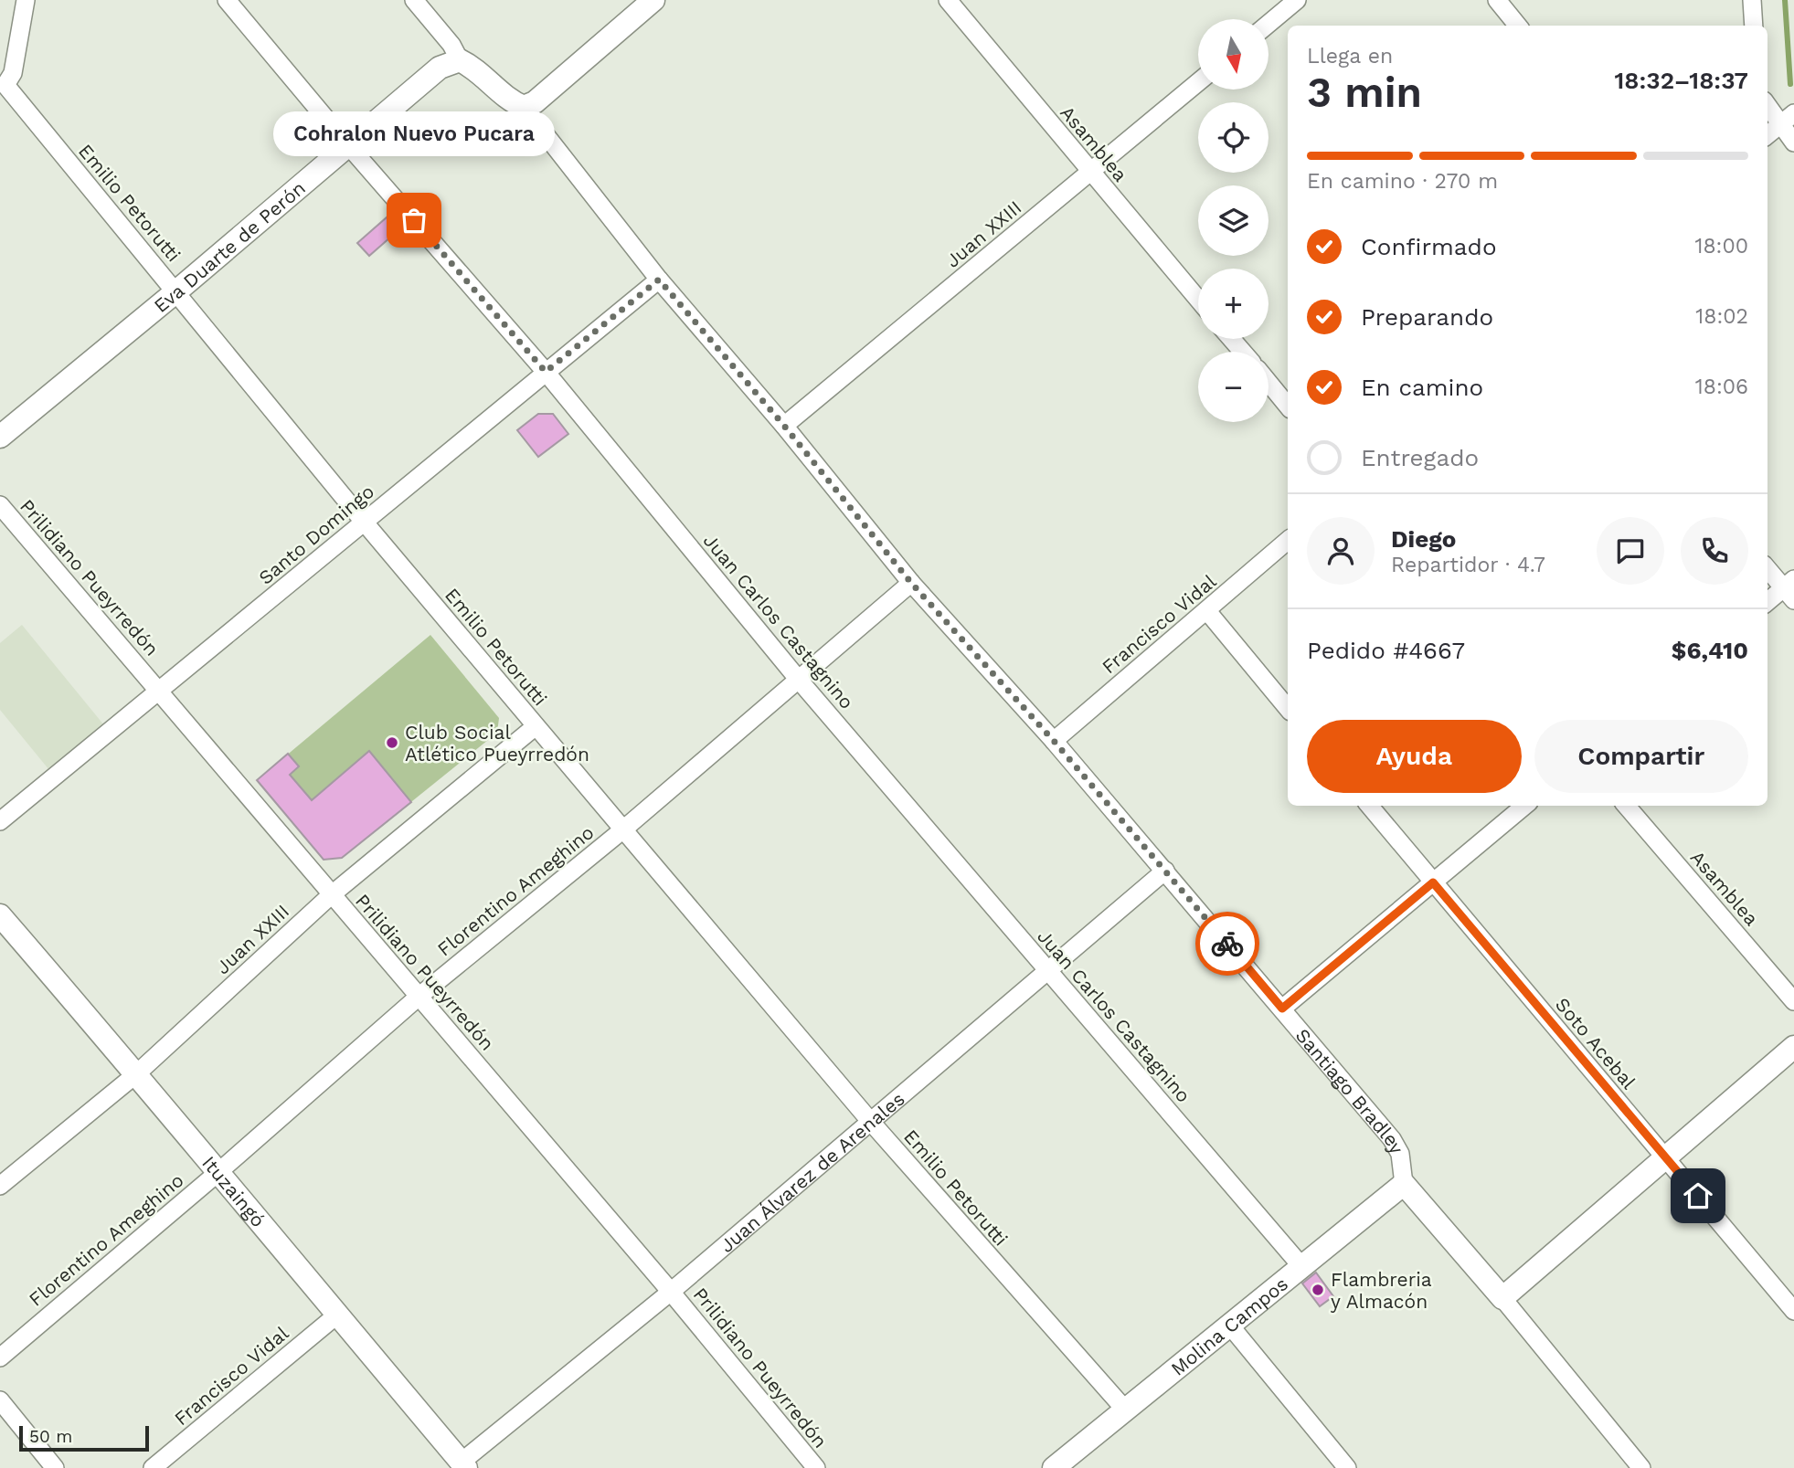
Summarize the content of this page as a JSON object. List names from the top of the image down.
{
  "streets": {
    "street": [
      "Asamblea",
      "Emilio Petorutti",
      "Juan XXIII",
      "Eva Duarte de Perón",
      "Santo Domingo",
      "Prilidiano Pueyrredón",
      "Juan Carlos Castagnino",
      "Francisco Vidal",
      "Florentino Ameghino",
      "Soto Acebal",
      "Santiago Bradley",
      "Juan Álvarez de Arenales",
      "Ituzaingó",
      "Molina Campos"
    ]
  },
  "crossings": [
    ["Asamblea", "Juan XXIII"],
    ["Emilio Petorutti", "Juan XXIII"],
    ["Emilio Petorutti", "Eva Duarte de Perón"],
    ["Emilio Petorutti", "Santo Domingo"],
    ["Emilio Petorutti", "Florentino Ameghino"],
    ["Emilio Petorutti", "Juan Álvarez de Arenales"],
    ["Emilio Petorutti", "Molina Campos"],
    ["Juan XXIII", "Prilidiano Pueyrredón"],
    ["Juan XXIII", "Santiago Bradley"],
    ["Juan XXIII", "Ituzaingó"],
    ["Eva Duarte de Perón", "Juan Carlos Castagnino"],
    ["Eva Duarte de Perón", "Santiago Bradley"],
    ["Santo Domingo", "Prilidiano Pueyrredón"],
    ["Santo Domingo", "Juan Carlos Castagnino"],
    ["Santo Domingo", "Santiago Bradley"],
    ["Prilidiano Pueyrredón", "Florentino Ameghino"],
    ["Prilidiano Pueyrredón", "Juan Álvarez de Arenales"],
    ["Juan Carlos Castagnino", "Florentino Ameghino"],
    ["Juan Carlos Castagnino", "Juan Álvarez de Arenales"],
    ["Juan Carlos Castagnino", "Molina Campos"],
    ["Francisco Vidal", "Santiago Bradley"],
    ["Francisco Vidal", "Ituzaingó"],
    ["Florentino Ameghino", "Santiago Bradley"],
    ["Florentino Ameghino", "Ituzaingó"],
    ["Santiago Bradley", "Juan Álvarez de Arenales"],
    ["Santiago Bradley", "Molina Campos"],
    ["Juan Álvarez de Arenales", "Ituzaingó"]
  ],
  "places": ["Cohralon Nuevo Pucara", "Club Social Atlético Pueyrredón", "Flambreria y Almacón"],
  "scale_bar": "50 m",
  "north": "bottom",
  "page": {
    "map_buttons": ["+", "−"],
    "heading": ["3 min", "Llega en", "18:32–18:37"],
    "panel": [
      "Diego",
      "Repartidor · 4.7",
      "Pedido #4667",
      "$6,410"
    ],
    "bubble": "Cohralon Nuevo Pucara",
    "bar": "En camino · 270 m",
    "list": [
      ["Confirmado", "18:00"],
      ["Preparando", "18:02"],
      ["En camino", "18:06"],
      "Entregado"
    ],
    "buttons": ["Ayuda", "Compartir"],
    "scale": "50 m"
  }
}
